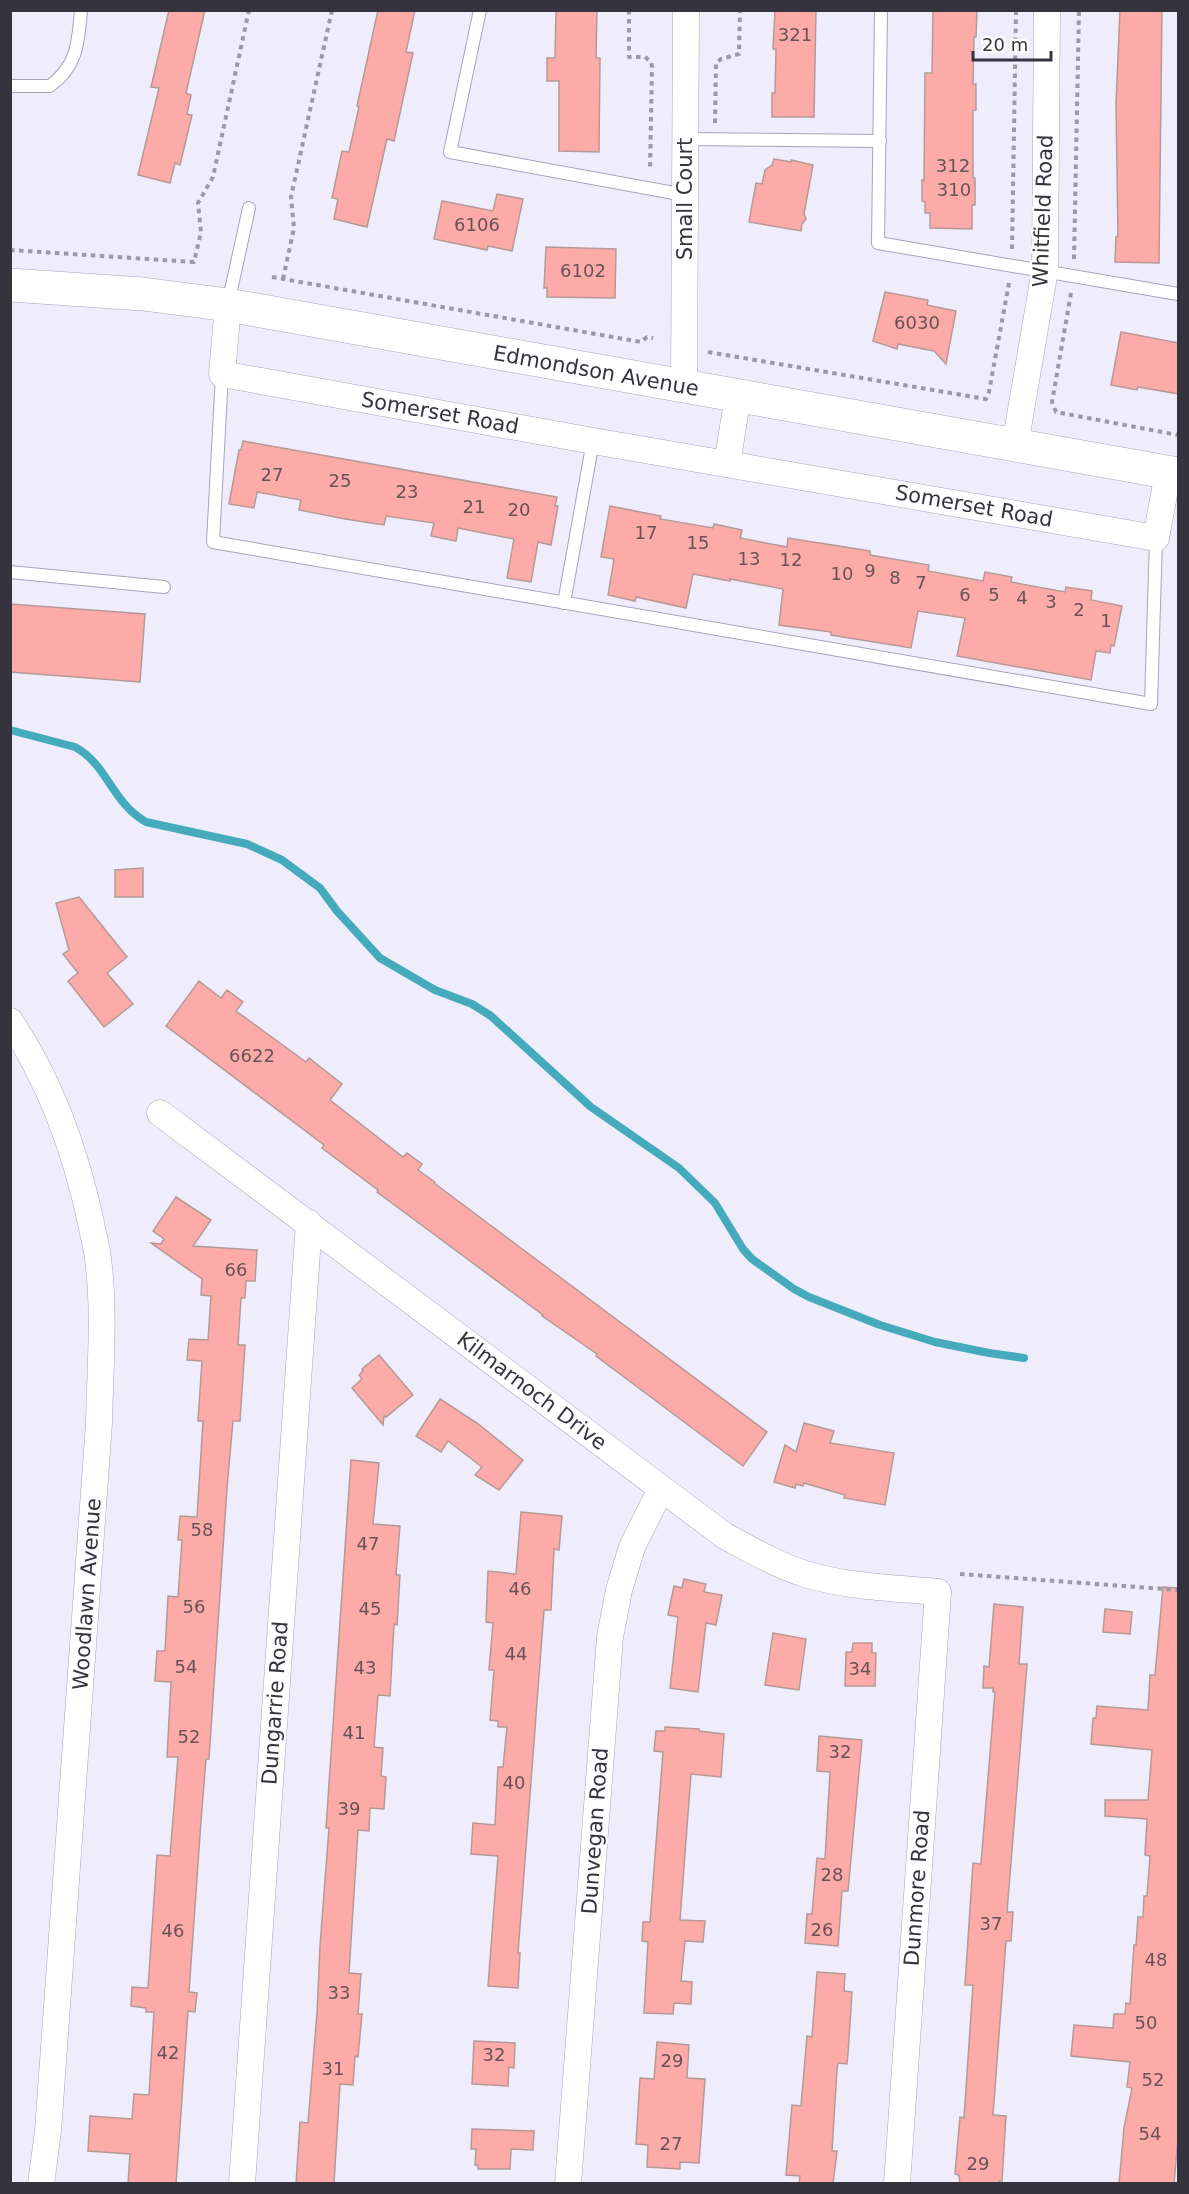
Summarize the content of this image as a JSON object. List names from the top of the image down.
{
  "streets": {
    "main road": ["Edmondson Avenue"],
    "street": [
      "Small Court",
      "Whitfield Road",
      "Somerset Road",
      "Kilmarnoch Drive",
      "Woodlawn Avenue",
      "Dungarrie Road",
      "Dunvegan Road",
      "Dunmore Road"
    ]
  },
  "crossings": [
    ["Small Court", "Edmondson Avenue"],
    ["Whitfield Road", "Edmondson Avenue"],
    ["Kilmarnoch Drive", "Dungarrie Road"],
    ["Kilmarnoch Drive", "Dunvegan Road"],
    ["Kilmarnoch Drive", "Dunmore Road"]
  ],
  "house_numbers": [
    "321",
    "312",
    "310",
    "6106",
    "6102",
    "6030",
    "27",
    "25",
    "23",
    "21",
    "20",
    "17",
    "15",
    "13",
    "12",
    "9",
    "10",
    "8",
    "7",
    "6",
    "5",
    "4",
    "3",
    "2",
    "1",
    "6622",
    "66",
    "58",
    "47",
    "46",
    "56",
    "45",
    "44",
    "54",
    "43",
    "34",
    "41",
    "52",
    "32",
    "40",
    "39",
    "28",
    "37",
    "26",
    "46",
    "48",
    "33",
    "50",
    "42",
    "32",
    "29",
    "31",
    "52",
    "54",
    "27",
    "29"
  ],
  "scale_bar": "20 m"
}
